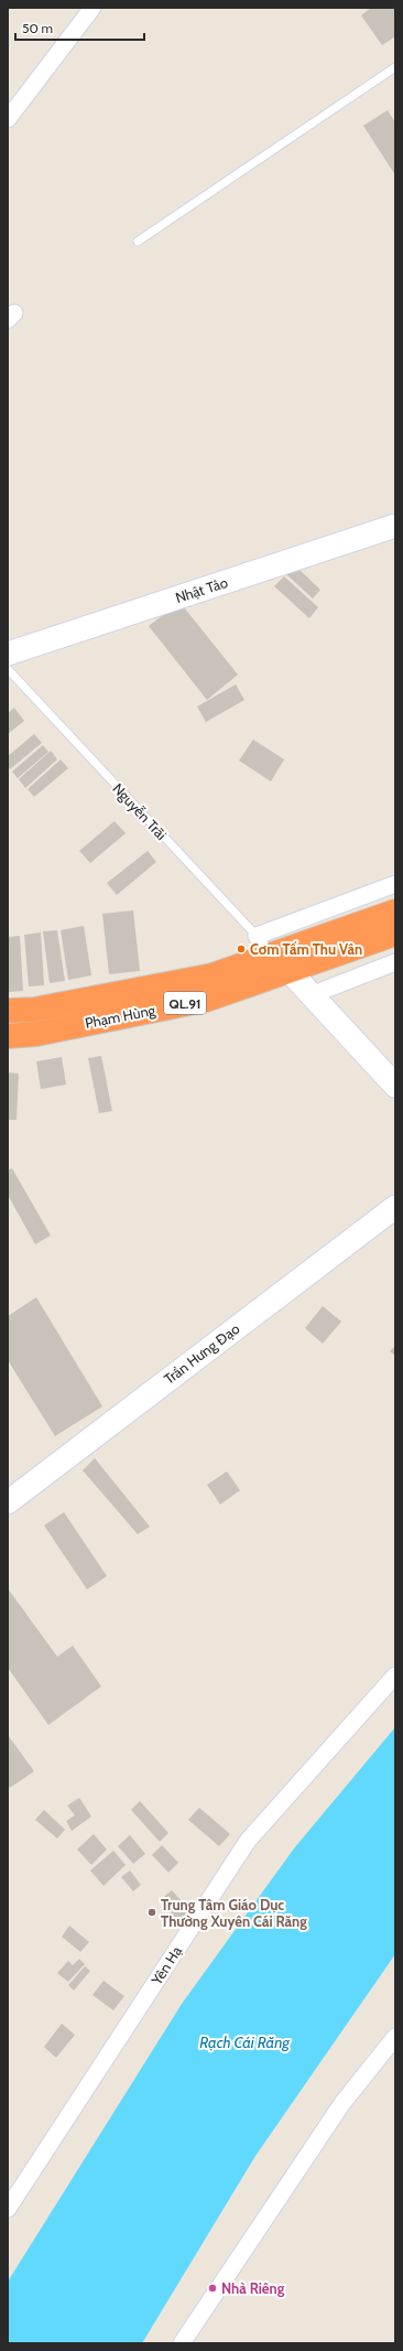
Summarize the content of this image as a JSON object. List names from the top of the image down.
{
  "streets": {
    "highway": ["QL.91", "Phạm Hùng"],
    "street": [
      "Nhật Tảo",
      "Nguyễn Trãi",
      "Trần Hưng Đạo",
      "Yên Hạ"
    ]
  },
  "crossings": [
    ["Nguyễn Trãi", "Phạm Hùng"],
    ["QL.91", "Phạm Hùng"]
  ],
  "water": ["Rạch Cái Răng"],
  "places": ["Cơm Tấm Thu Vân", "Trung Tâm Giáo Dục Thường Xuyên Cái Răng", "Nhà Riêng"],
  "scale_bar": "50 m"
}
